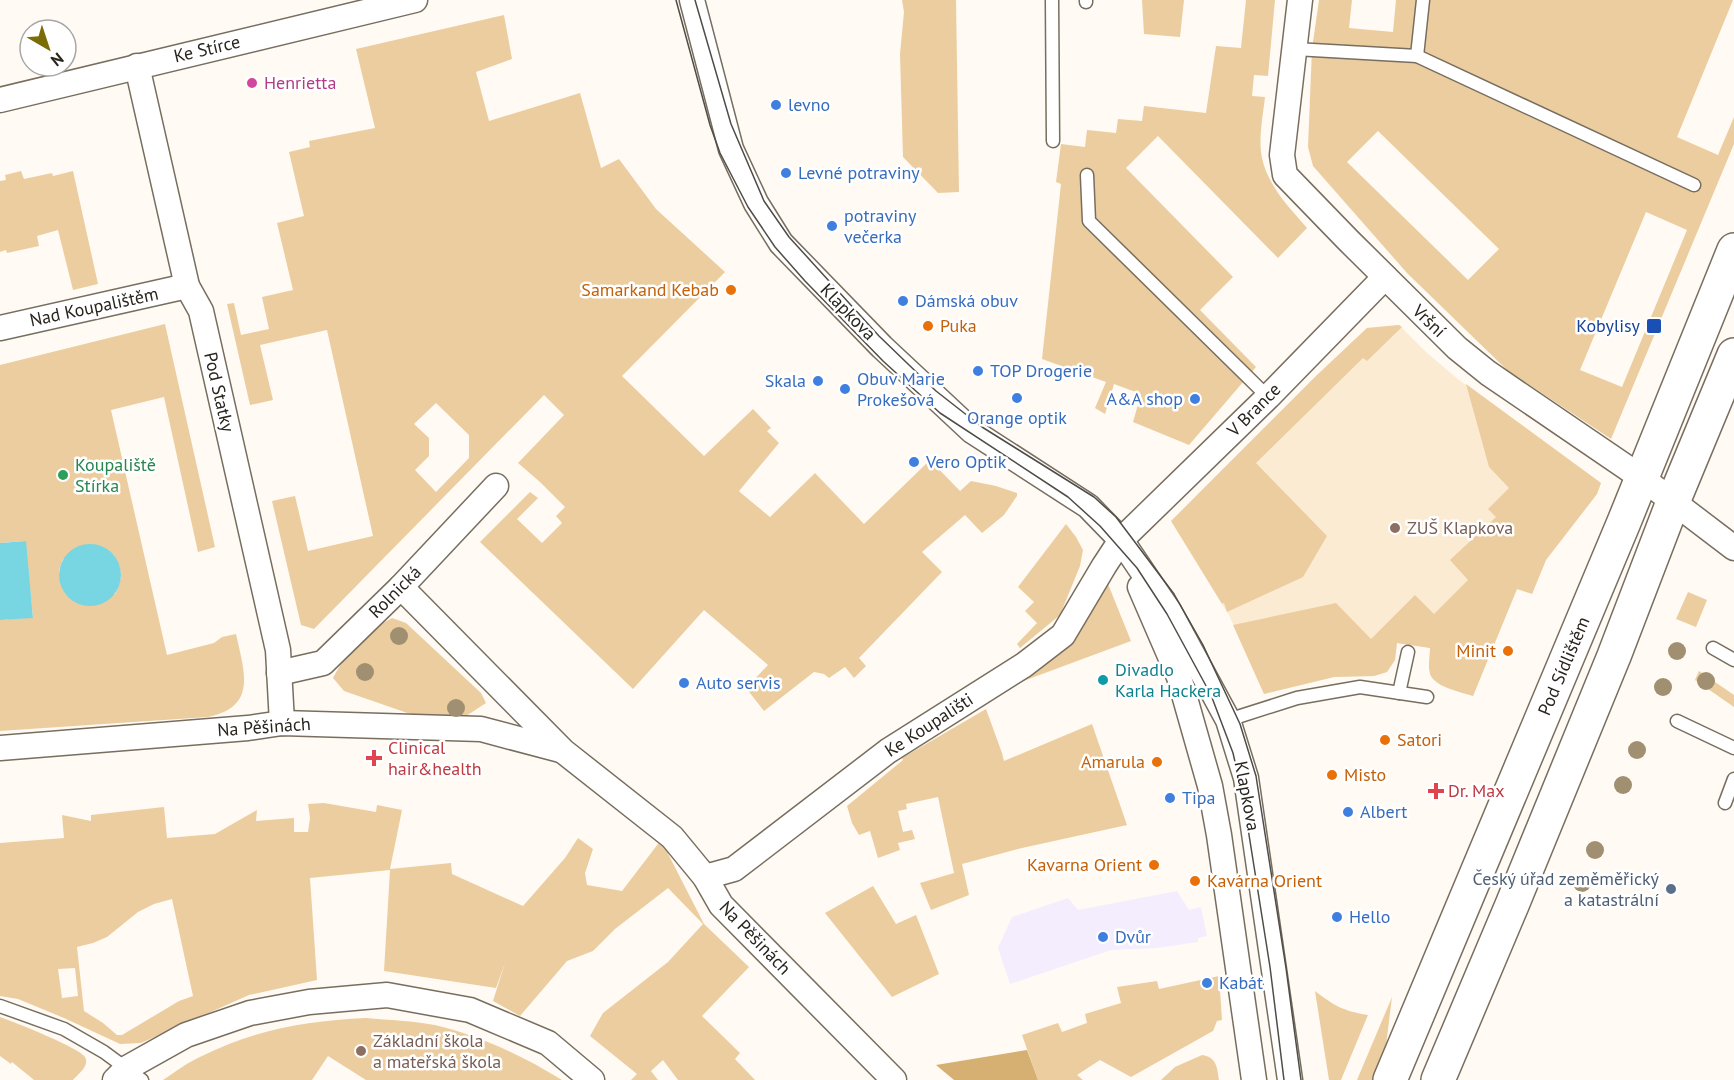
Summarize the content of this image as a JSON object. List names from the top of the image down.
{
  "streets": {
    "main road": ["Pod Sídlištěm"],
    "street": [
      "Ke Stírce",
      "Nad Koupalištěm",
      "Klapkova",
      "Vršní",
      "Pod Statky",
      "V Brance",
      "Rolnická",
      "Ke Koupališti",
      "Na Pěšinách"
    ]
  },
  "crossings": [
    ["Ke Stírce", "Pod Statky"],
    ["Nad Koupalištěm", "Pod Statky"],
    ["Klapkova", "V Brance"],
    ["Klapkova", "Ke Koupališti"],
    ["Vršní", "V Brance"],
    ["Vršní", "Pod Sídlištěm"],
    ["Pod Statky", "Rolnická"],
    ["Pod Statky", "Na Pěšinách"],
    ["V Brance", "Ke Koupališti"],
    ["Rolnická", "Na Pěšinách"],
    ["Ke Koupališti", "Na Pěšinách"]
  ],
  "places": {
    "other": [
      "Henrietta",
      "levno",
      "Levné potraviny",
      "potraviny večerka",
      "Samarkand Kebab",
      "Dámská obuv",
      "Puka",
      "TOP Drogerie",
      "Skala",
      "Obuv Marie Prokešová",
      "Orange optik",
      "A&A shop",
      "Vero Optik",
      "Koupaliště Stírka",
      "ZUŠ Klapkova",
      "Minit",
      "Divadlo Karla Hackera",
      "Auto servis",
      "Satori",
      "Amarula",
      "Misto",
      "Tipa",
      "Albert",
      "Kavarna Orient",
      "Kavárna Orient",
      "Český úřad zeměměřický a katastrální",
      "Hello",
      "Dvůr",
      "Kabát",
      "Základní škola a mateřská škola"
    ],
    "transit": ["Kobylisy"],
    "health": ["Clinical hair&health", "Dr. Max"]
  },
  "north": "bottom right"
}
